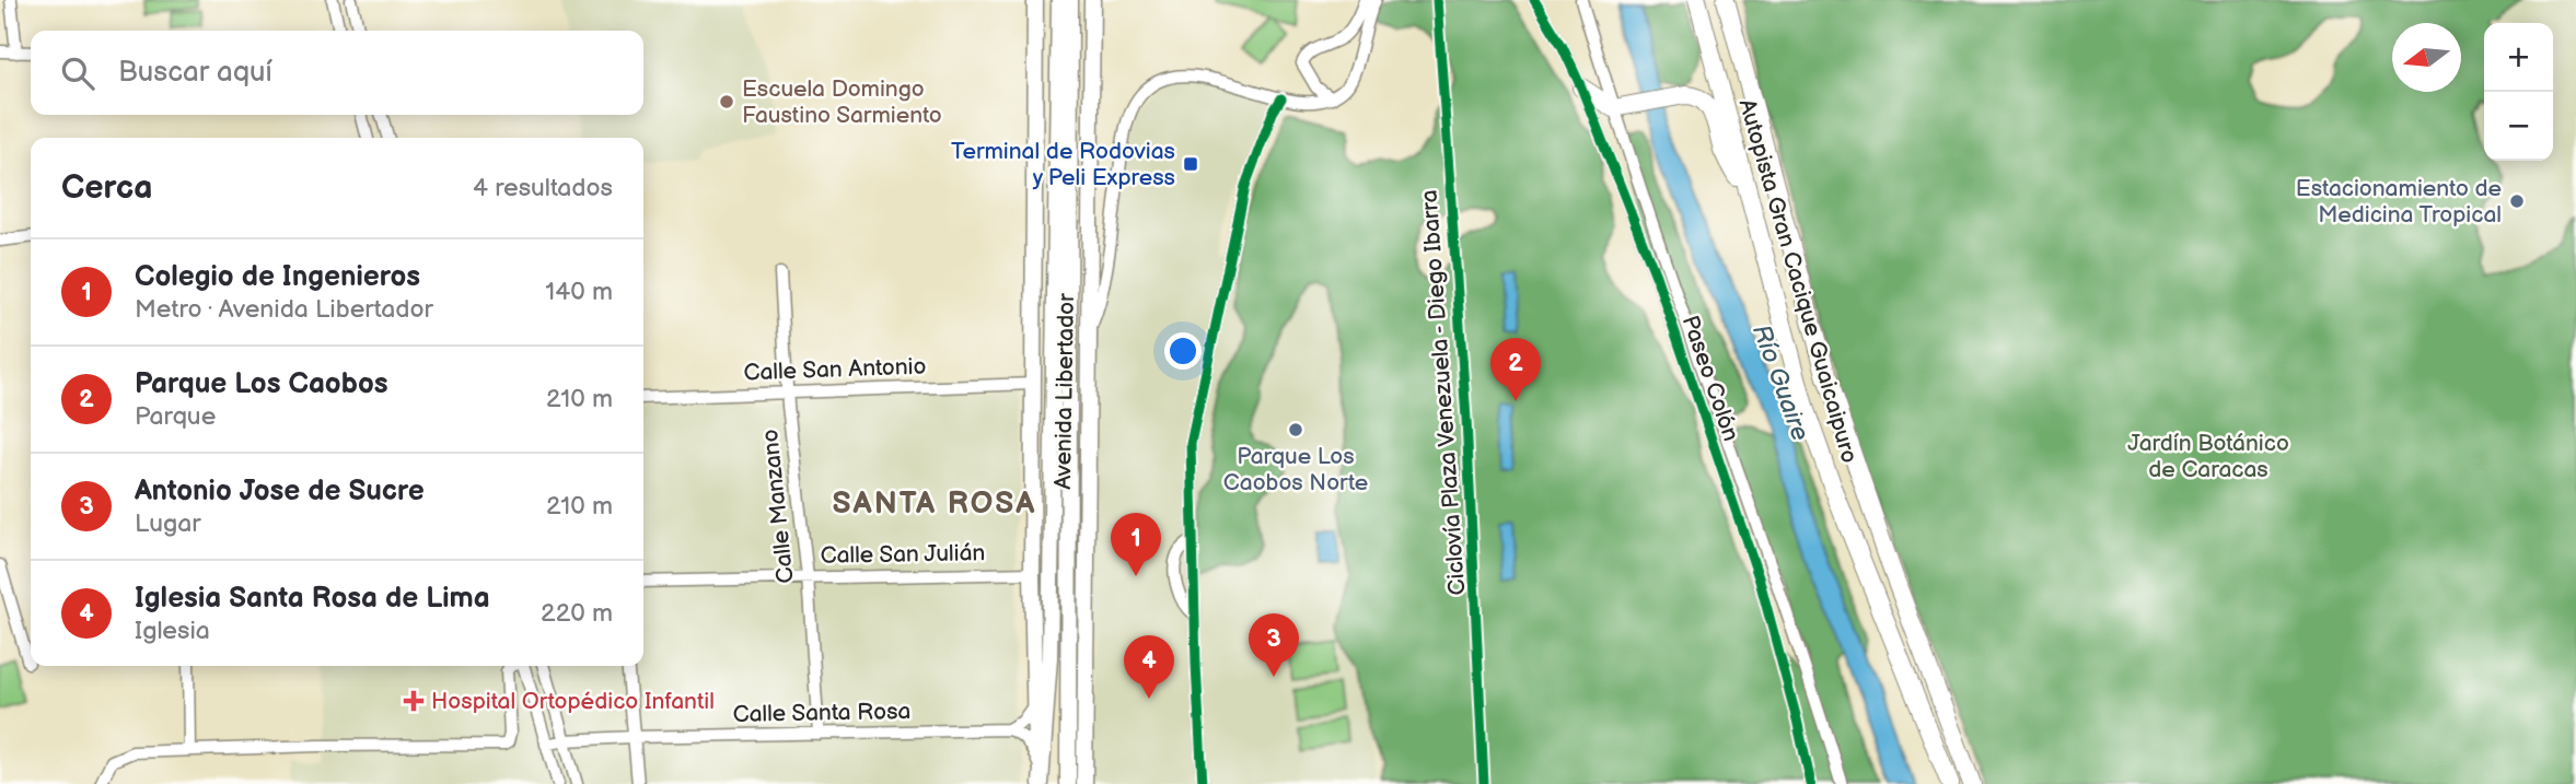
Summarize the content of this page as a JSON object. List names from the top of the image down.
{
  "streets": {
    "highway": ["Autopista Gran Cacique Guaicaipuro"],
    "main road": ["Avenida Libertador"],
    "street": [
      "Calle San Antonio",
      "Paseo Colón",
      "Calle Manzano",
      "Calle San Julián",
      "Calle Santa Rosa"
    ],
    "cycle path": ["Ciclovía Plaza Venezuela - Diego Ibarra"]
  },
  "crossings": [
    ["Calle San Antonio", "Avenida Libertador"],
    ["Calle San Antonio", "Calle Manzano"],
    ["Avenida Libertador", "Calle San Julián"],
    ["Calle Manzano", "Calle San Julián"],
    ["Calle Manzano", "Calle Santa Rosa"]
  ],
  "districts": ["SANTA ROSA"],
  "water": ["Río Guaire"],
  "parks": ["Jardín Botánico de Caracas"],
  "places": {
    "other": ["Escuela Domingo Faustino Sarmiento", "Estacionamiento de Medicina Tropical", "Parque Los Caobos Norte"],
    "transit": ["Terminal de Rodovias y Peli Express"],
    "health": ["Hospital Ortopédico Infantil"]
  },
  "north": "left",
  "page": {
    "map_buttons": ["+", "−"],
    "search": "Buscar aquí",
    "heading": ["Cerca", "4 resultados"],
    "list": [
      {
        "mark": "1",
        "name": "Colegio de Ingenieros",
        "note": "Metro · Avenida Libertador",
        "value": "140 m"
      },
      {
        "mark": "2",
        "name": "Parque Los Caobos",
        "note": "Parque",
        "value": "210 m"
      },
      {
        "mark": "3",
        "name": "Antonio Jose de Sucre",
        "note": "Lugar",
        "value": "210 m"
      },
      {
        "mark": "4",
        "name": "Iglesia Santa Rosa de Lima",
        "note": "Iglesia",
        "value": "220 m"
      }
    ],
    "pins": [
      "2",
      "1",
      "3",
      "4"
    ]
  }
}
